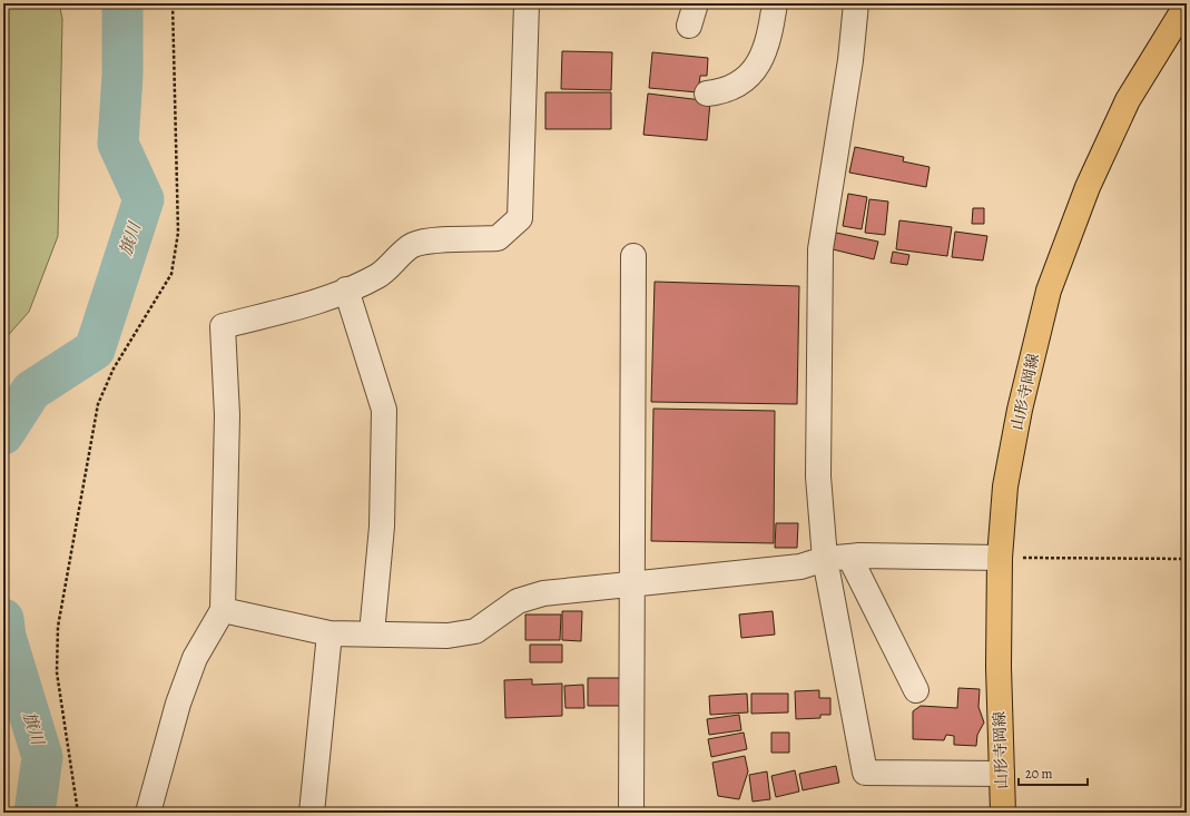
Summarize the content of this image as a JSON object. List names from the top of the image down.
{
  "streets": {
    "main road": ["山形寺岡線"]
  },
  "water": ["旗川"],
  "scale_bar": "20 m"
}
